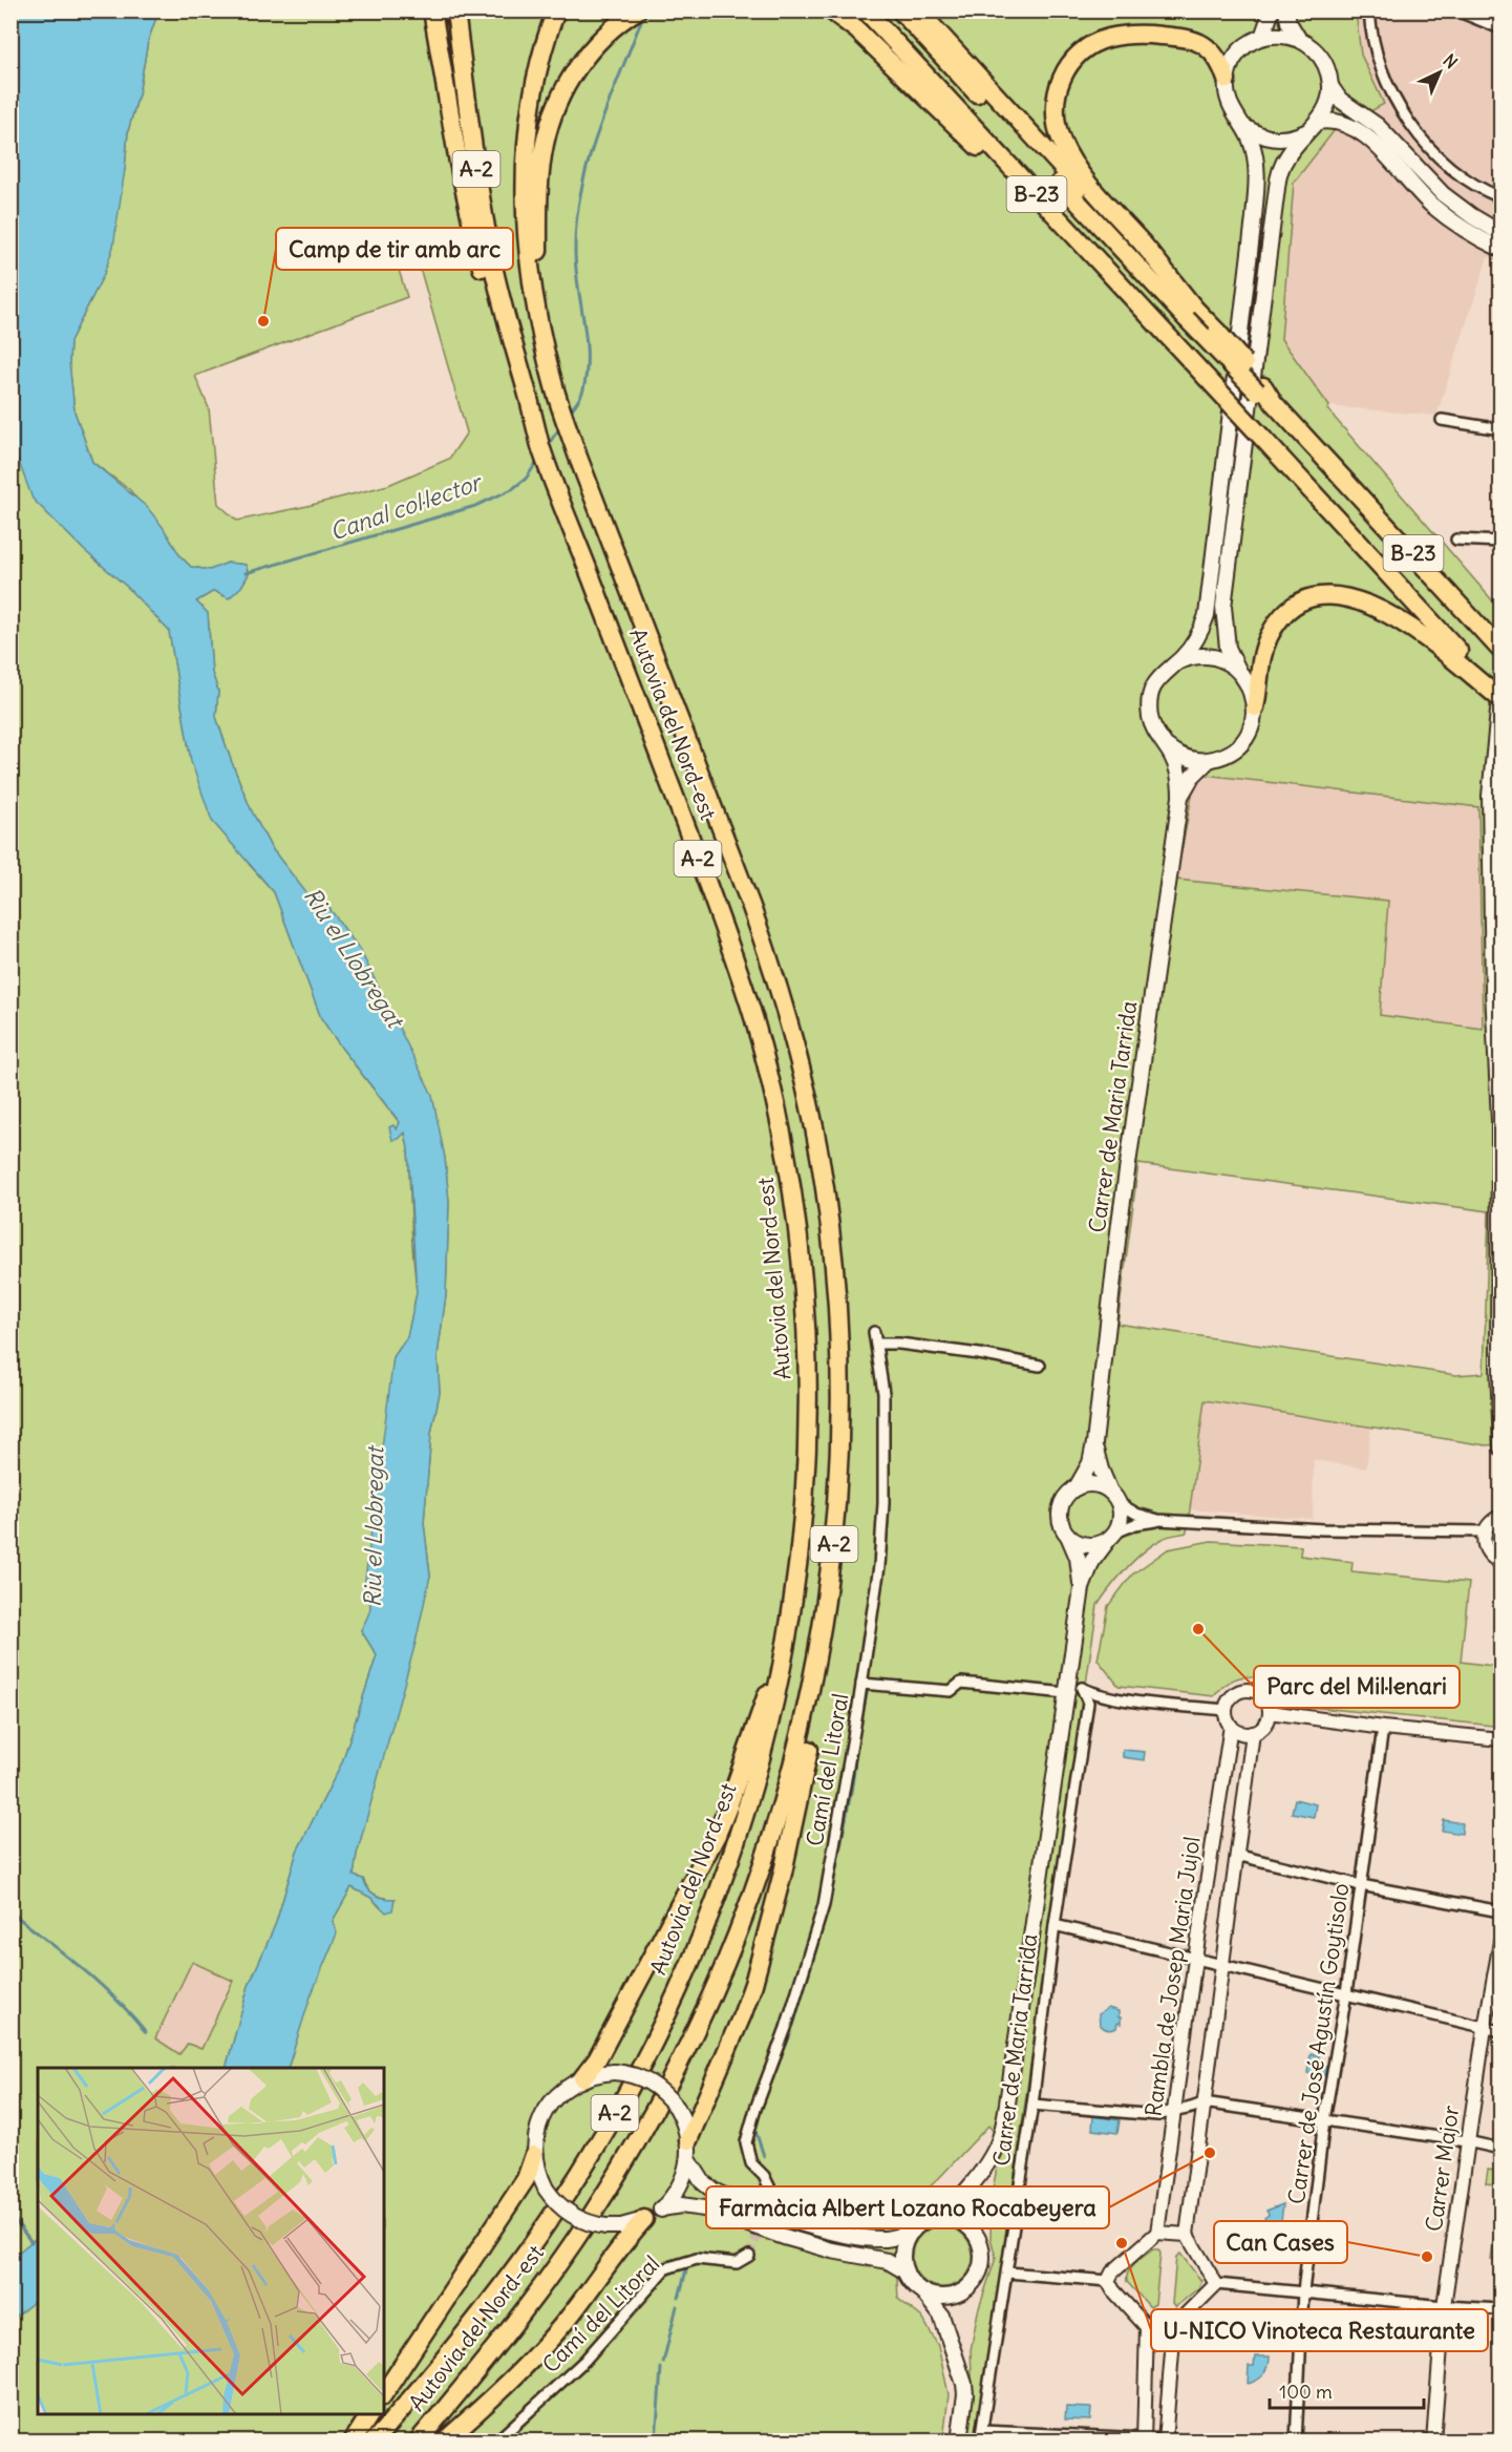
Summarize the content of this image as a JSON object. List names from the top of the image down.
{
  "streets": {
    "highway": ["A-2", "B-23", "Autovia del Nord-est"],
    "main road": ["Carrer de Maria Tarrida"],
    "street": [
      "Camí del Litoral",
      "Rambla de Josep Maria Jujol",
      "Carrer de José Agustín Goytisolo",
      "Carrer Major"
    ]
  },
  "water": ["Canal col·lector", "Riu el Llobregat"],
  "places": [
    "Camp de tir amb arc",
    "Parc del Mil·lenari",
    "Farmàcia Albert Lozano Rocabeyera",
    "U-NICO Vinoteca Restaurante",
    "Can Cases"
  ],
  "scale_bar": "100 m",
  "north": "top right"
}
